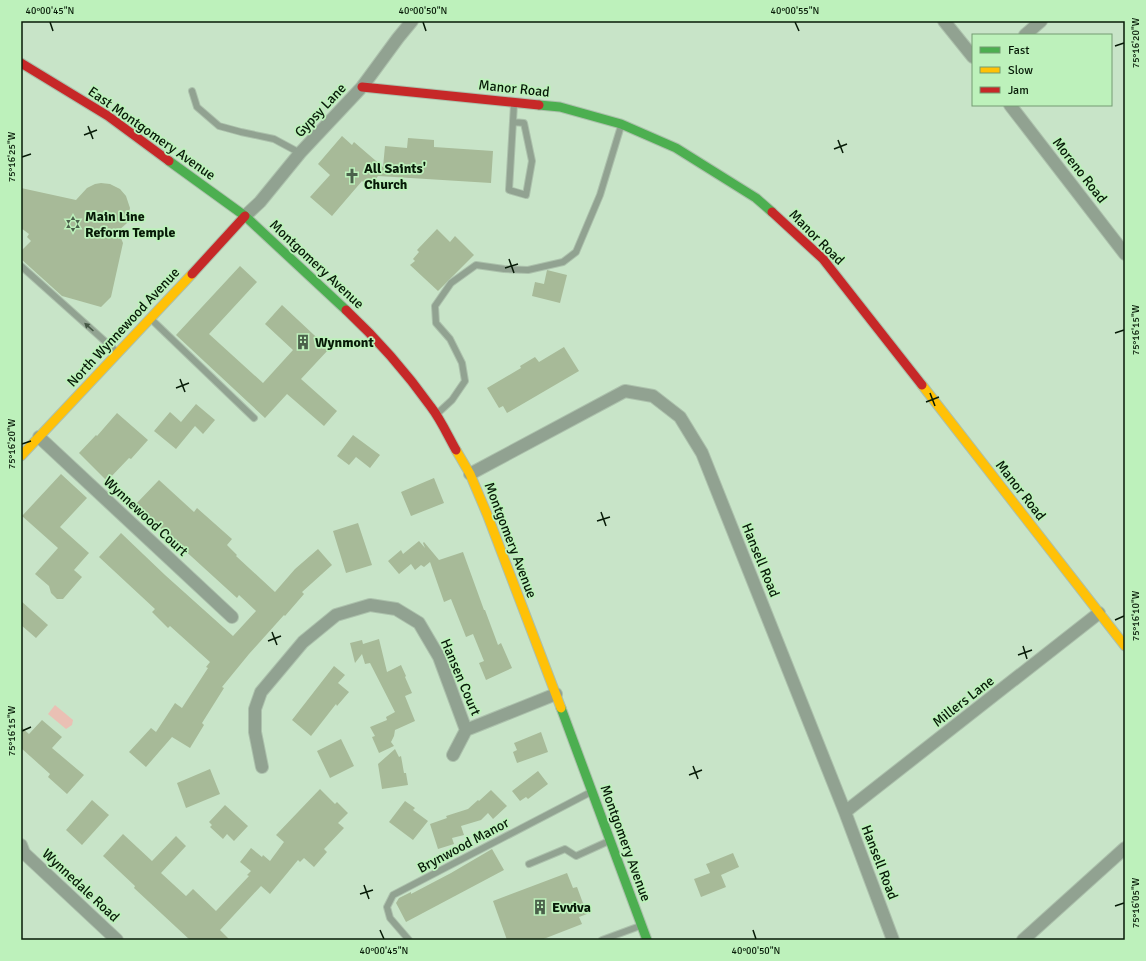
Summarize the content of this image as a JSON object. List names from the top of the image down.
{
  "streets": {
    "street": [
      "Manor Road",
      "Gypsy Lane",
      "East Montgomery Avenue",
      "Moreno Road",
      "Montgomery Avenue",
      "North Wynnewood Avenue",
      "Wynnewood Court",
      "Hansell Road",
      "Hansen Court",
      "Millers Lane",
      "Wynnedale Road"
    ],
    "lane": ["Brynwood Manor"]
  },
  "crossings": [
    ["Manor Road", "Gypsy Lane"],
    ["Manor Road", "Millers Lane"],
    ["Gypsy Lane", "East Montgomery Avenue"],
    ["Gypsy Lane", "Montgomery Avenue"],
    ["Gypsy Lane", "North Wynnewood Avenue"],
    ["East Montgomery Avenue", "Montgomery Avenue"],
    ["East Montgomery Avenue", "North Wynnewood Avenue"],
    ["Montgomery Avenue", "North Wynnewood Avenue"],
    ["Montgomery Avenue", "Hansell Road"],
    ["Montgomery Avenue", "Hansen Court"],
    ["Montgomery Avenue", "Brynwood Manor"],
    ["North Wynnewood Avenue", "Wynnewood Court"],
    ["Hansell Road", "Millers Lane"]
  ],
  "places": {
    "church": ["All Saints' Church"],
    "synagogue": ["Main Line Reform Temple"],
    "building": ["Wynmont", "Evviva"]
  },
  "legend": ["Fast", "Slow", "Jam"],
  "coordinates": [
    "40°00'45\"N",
    "40°00'50\"N",
    "40°00'55\"N",
    "75°16'20\"W",
    "75°16'25\"W",
    "75°16'15\"W",
    "75°16'10\"W",
    "75°16'05\"W"
  ]
}
